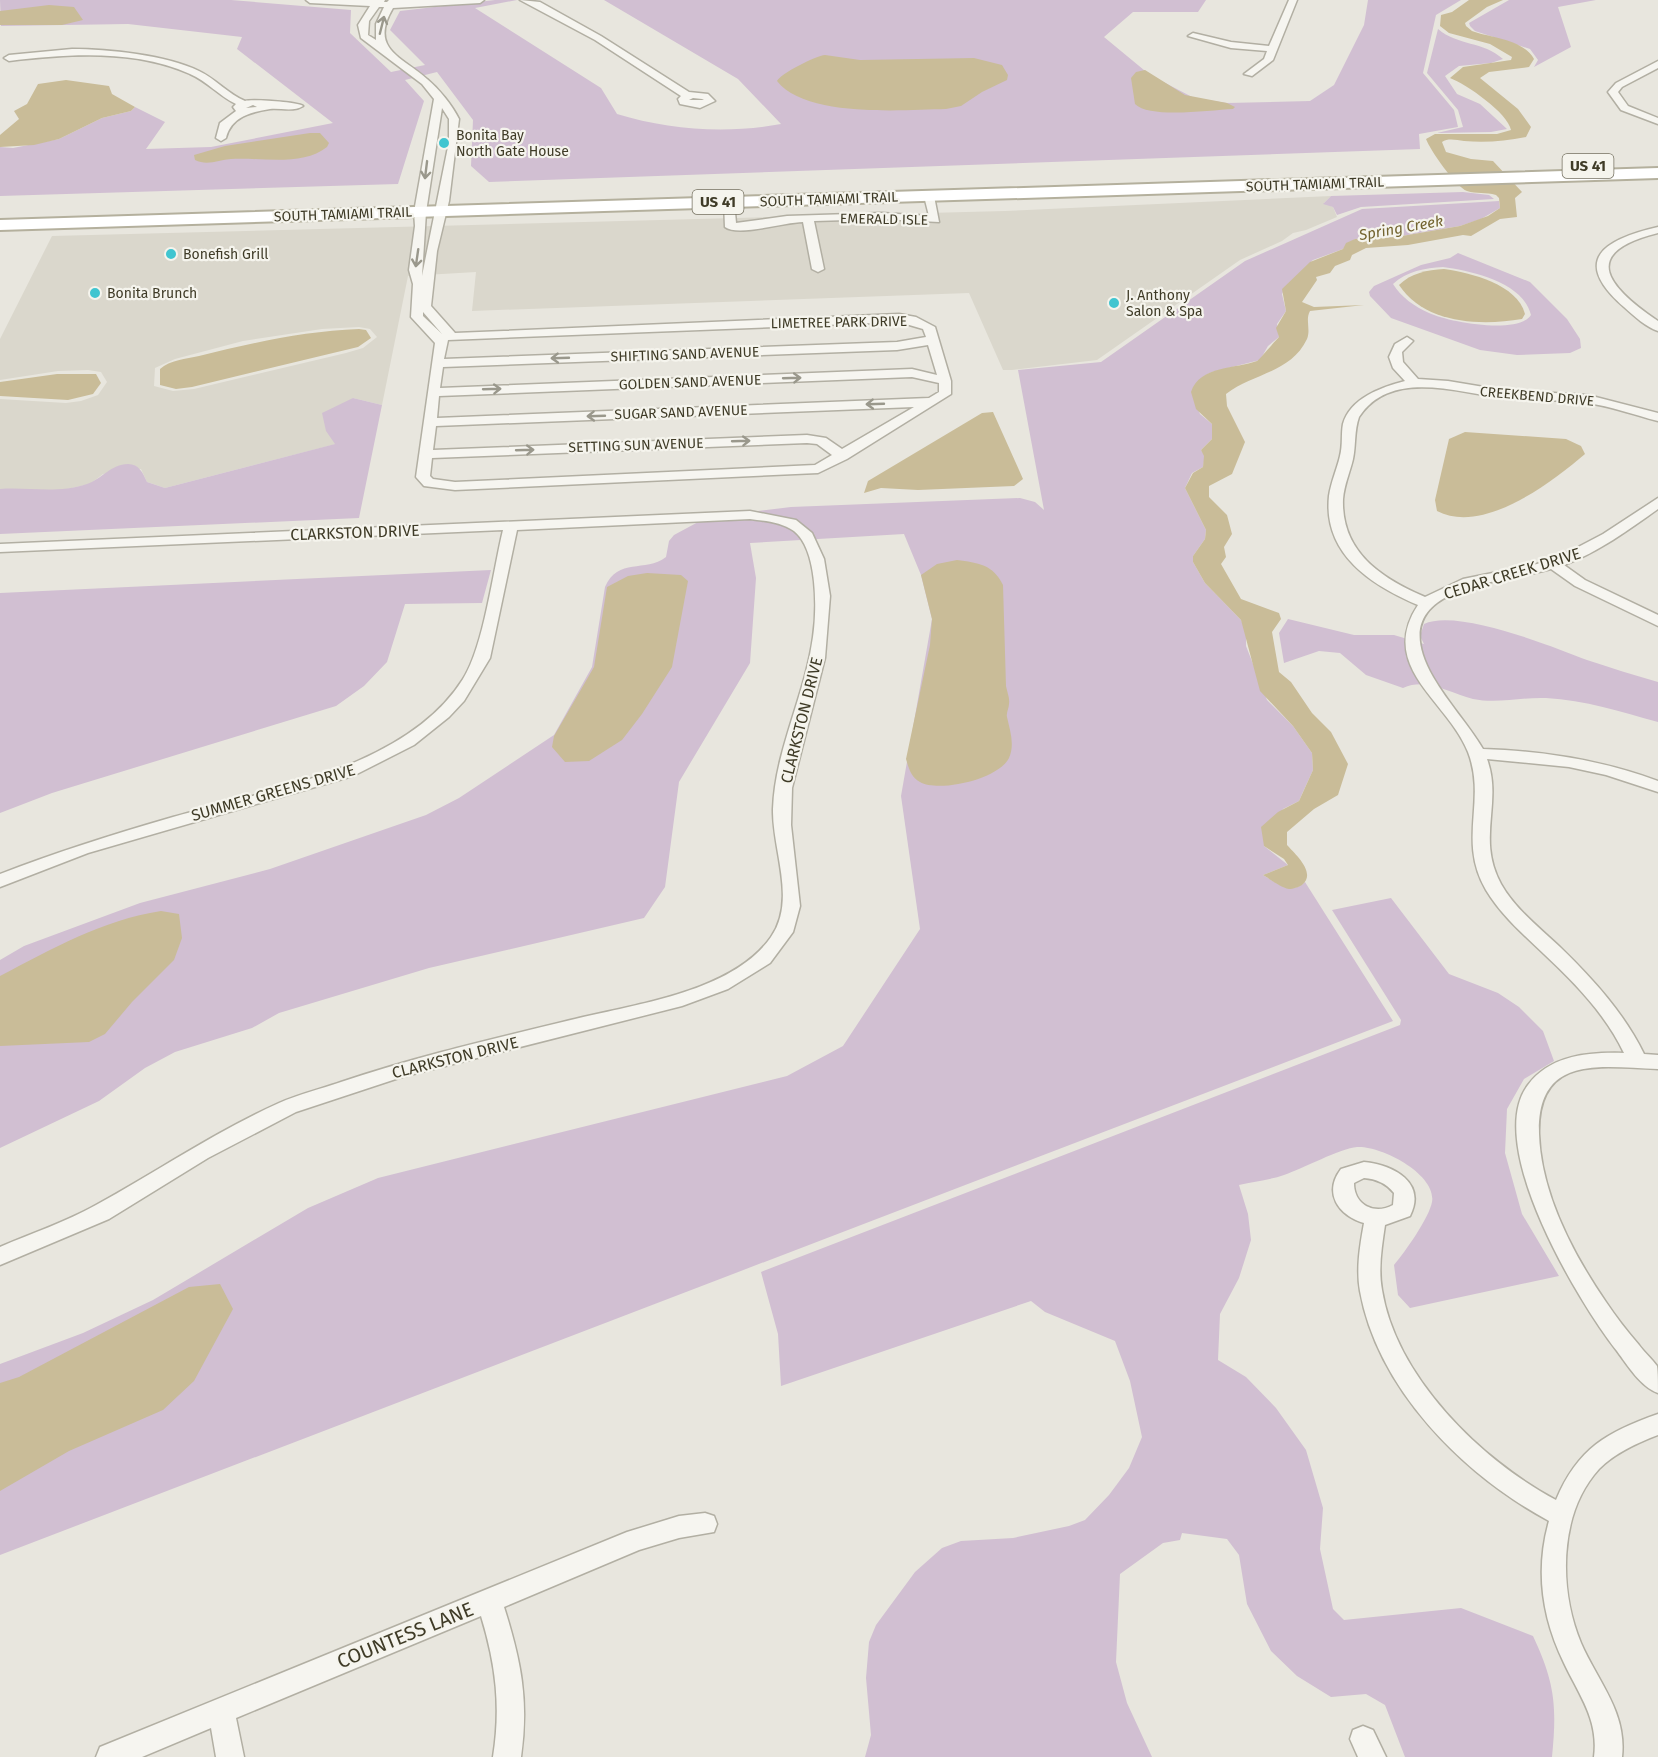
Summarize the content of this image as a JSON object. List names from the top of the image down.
{
  "streets": {
    "main road": ["US 41", "SOUTH TAMIAMI TRAIL"],
    "street": [
      "EMERALD ISLE",
      "LIMETREE PARK DRIVE",
      "SHIFTING SAND AVENUE",
      "GOLDEN SAND AVENUE",
      "CREEKBEND DRIVE",
      "SUGAR SAND AVENUE",
      "SETTING SUN AVENUE",
      "CLARKSTON DRIVE",
      "CEDAR CREEK DRIVE",
      "SUMMER GREENS DRIVE",
      "COUNTESS LANE"
    ]
  },
  "crossings": [
    ["SOUTH TAMIAMI TRAIL", "EMERALD ISLE"],
    ["LIMETREE PARK DRIVE", "SHIFTING SAND AVENUE"],
    ["LIMETREE PARK DRIVE", "GOLDEN SAND AVENUE"],
    ["CREEKBEND DRIVE", "CEDAR CREEK DRIVE"],
    ["CLARKSTON DRIVE", "SUMMER GREENS DRIVE"]
  ],
  "water": ["Spring Creek"],
  "places": [
    "Bonita Bay North Gate House",
    "Bonefish Grill",
    "Bonita Brunch",
    "J. Anthony Salon & Spa"
  ]
}
